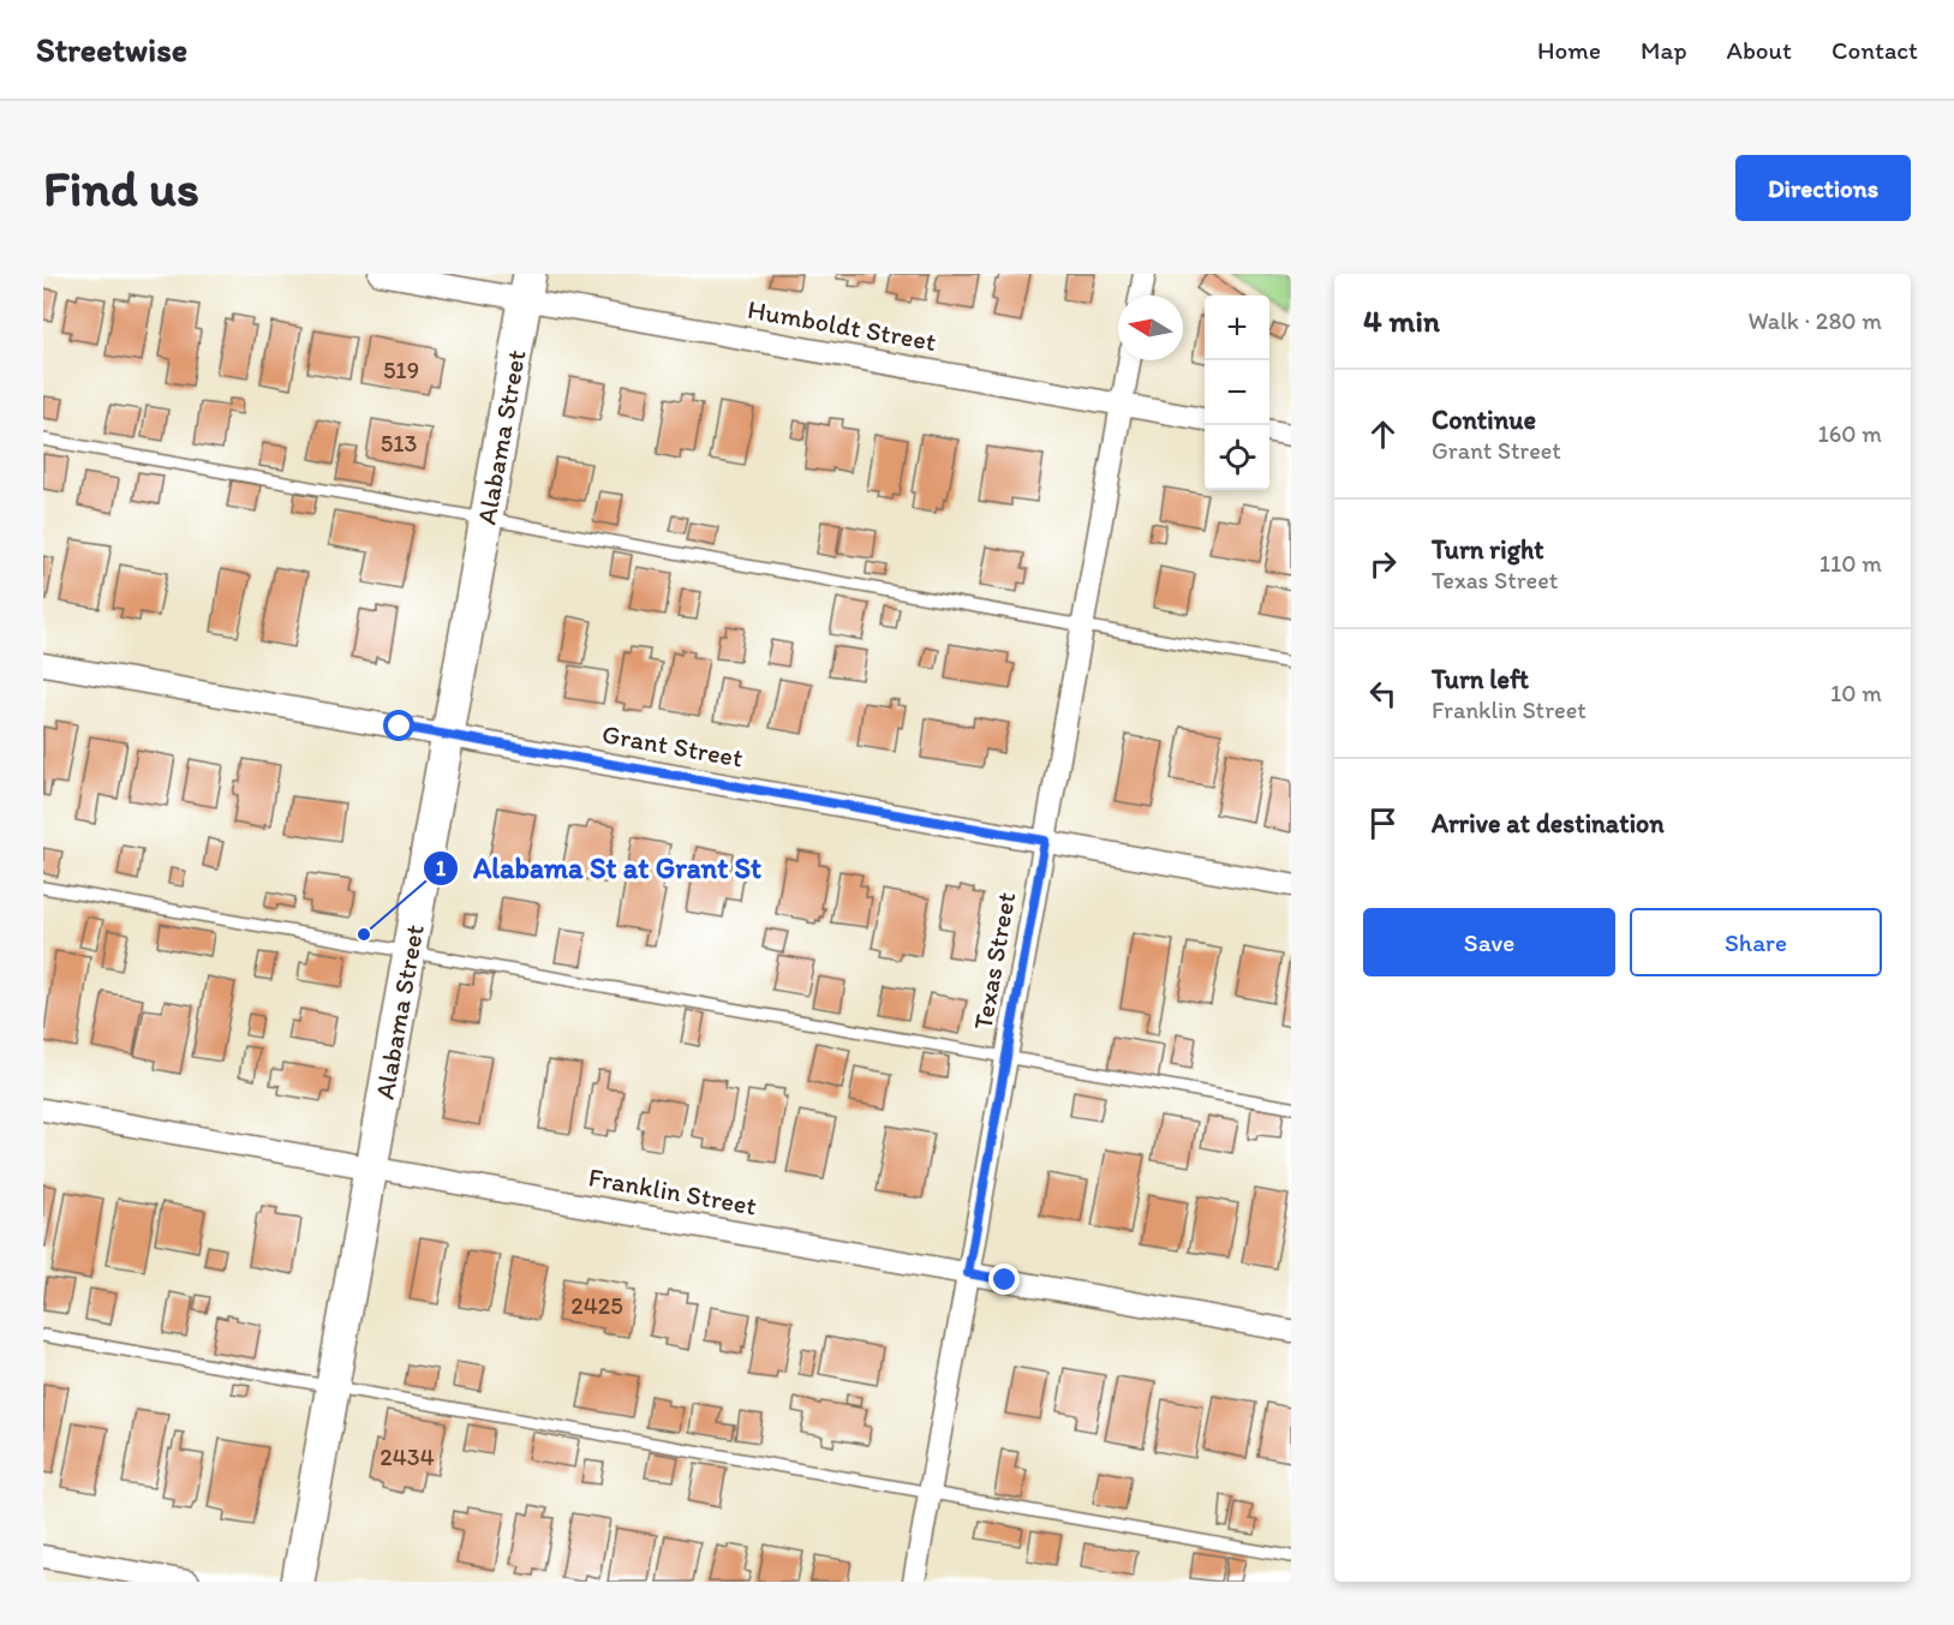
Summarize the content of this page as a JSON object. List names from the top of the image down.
{
  "streets": {
    "main road": ["Alabama Street"],
    "street": [
      "Humboldt Street",
      "Grant Street",
      "Texas Street",
      "Franklin Street"
    ]
  },
  "crossings": [
    ["Humboldt Street", "Alabama Street"],
    ["Humboldt Street", "Texas Street"],
    ["Alabama Street", "Grant Street"],
    ["Alabama Street", "Franklin Street"],
    ["Grant Street", "Texas Street"],
    ["Texas Street", "Franklin Street"]
  ],
  "places": ["Alabama St at Grant St"],
  "house_numbers": [
    "519",
    "513",
    "2425",
    "2434"
  ],
  "north": "left",
  "page": {
    "header": "Streetwise",
    "nav": [
      "Home",
      "Map",
      "About",
      "Contact"
    ],
    "buttons": [
      "Directions",
      ["Save", "Share"]
    ],
    "title": "Find us",
    "heading": ["4 min", "Walk · 280 m"],
    "map_buttons": ["+", "−"],
    "list": [
      ["Continue", "Grant Street", "160 m"],
      ["Turn right", "Texas Street", "110 m"],
      ["Turn left", "Franklin Street", "10 m"],
      "Arrive at destination"
    ]
  }
}
